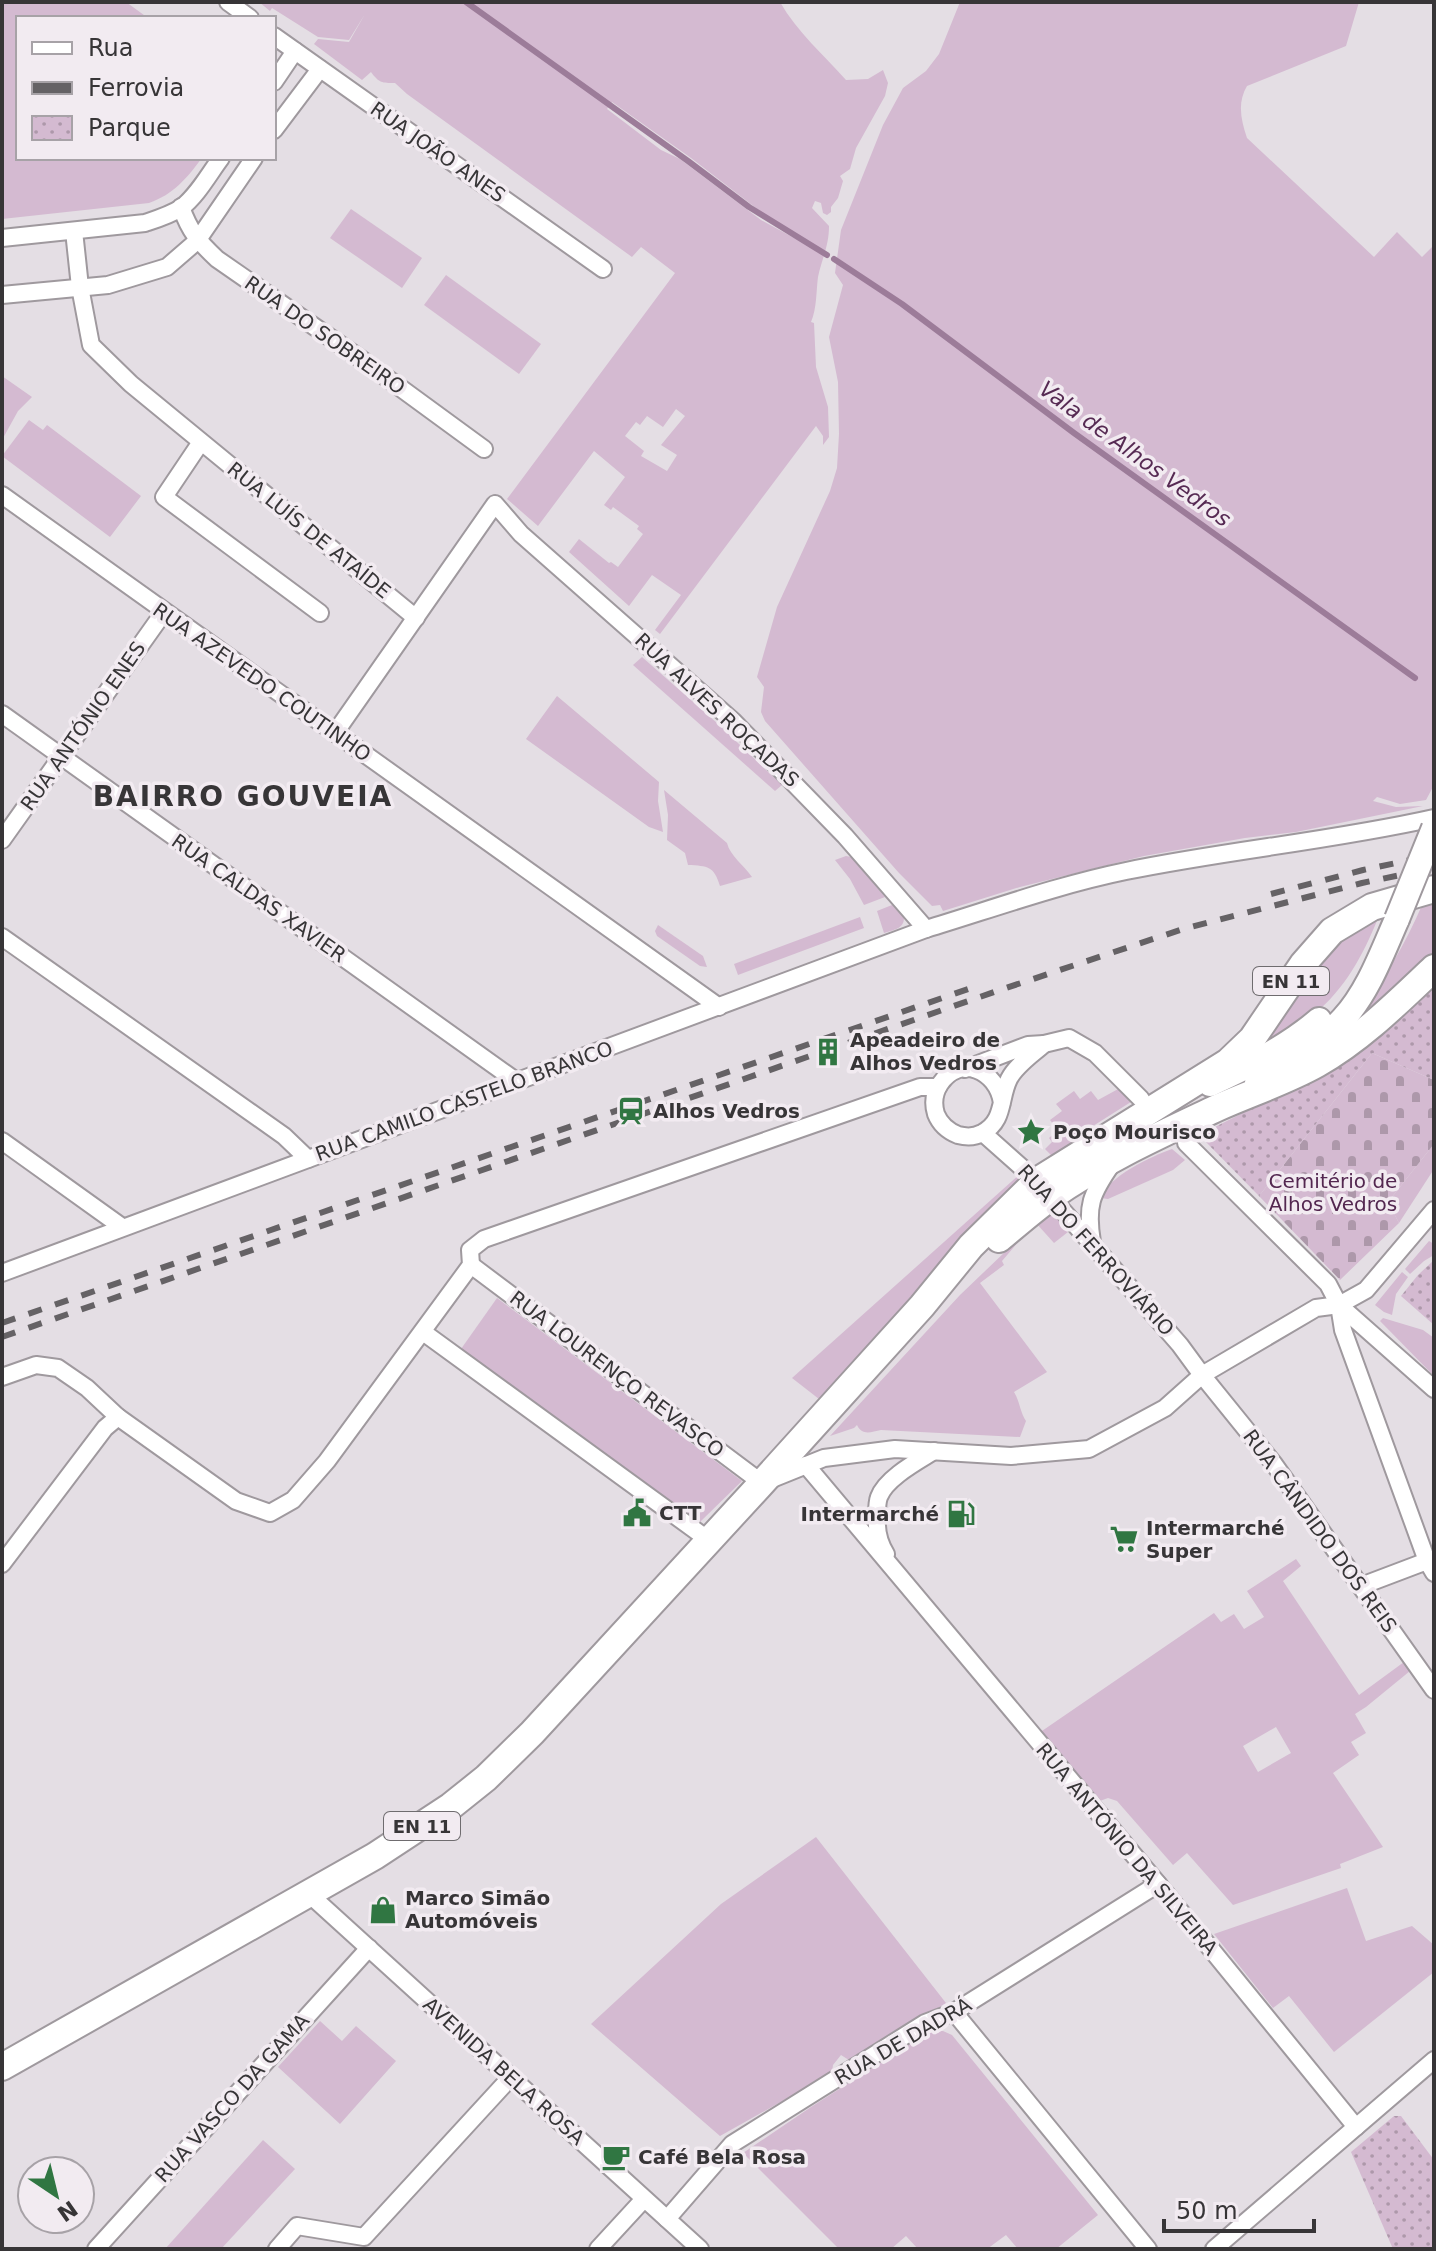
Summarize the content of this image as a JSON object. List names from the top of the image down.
{
  "streets": {
    "main road": ["EN 11"],
    "street": [
      "RUA JOÃO ANES",
      "RUA DO SOBREIRO",
      "RUA LUÍS DE ATAÍDE",
      "RUA AZEVEDO COUTINHO",
      "RUA ALVES ROÇADAS",
      "RUA ANTÓNIO ENES",
      "RUA CALDAS XAVIER",
      "RUA CAMILO CASTELO BRANCO",
      "RUA DO FERROVIÁRIO",
      "RUA LOURENÇO REVASCO",
      "RUA CÂNDIDO DOS REIS",
      "RUA ANTÓNIO DA SILVEIRA",
      "RUA DE DADRÁ",
      "AVENIDA BELA ROSA",
      "RUA VASCO DA GAMA"
    ]
  },
  "crossings": [
    ["RUA LUÍS DE ATAÍDE", "RUA ALVES ROÇADAS"],
    ["RUA AZEVEDO COUTINHO", "RUA ANTÓNIO ENES"],
    ["RUA AZEVEDO COUTINHO", "RUA CAMILO CASTELO BRANCO"],
    ["RUA ALVES ROÇADAS", "RUA CAMILO CASTELO BRANCO"],
    ["RUA ANTÓNIO ENES", "RUA CALDAS XAVIER"],
    ["RUA CALDAS XAVIER", "RUA CAMILO CASTELO BRANCO"],
    ["EN 11", "RUA DO FERROVIÁRIO"],
    ["EN 11", "RUA LOURENÇO REVASCO"],
    ["EN 11", "AVENIDA BELA ROSA"],
    ["RUA DO FERROVIÁRIO", "RUA CÂNDIDO DOS REIS"],
    ["RUA ANTÓNIO DA SILVEIRA", "RUA DE DADRÁ"],
    ["RUA DE DADRÁ", "AVENIDA BELA ROSA"],
    ["AVENIDA BELA ROSA", "RUA VASCO DA GAMA"]
  ],
  "districts": ["BAIRRO GOUVEIA"],
  "water": ["Vala de Alhos Vedros"],
  "parks": ["Cemitério de Alhos Vedros"],
  "places": {
    "building": ["Apeadeiro de Alhos Vedros"],
    "station": ["Alhos Vedros"],
    "place": ["Poço Mourisco"],
    "public building": ["CTT"],
    "fuel station": ["Intermarché"],
    "supermarket": ["Intermarché Super"],
    "shop": ["Marco Simão Automóveis"],
    "cafe": ["Café Bela Rosa"]
  },
  "legend": ["Rua", "Ferrovia", "Parque"],
  "scale_bar": "50 m",
  "north": "bottom right"
}
